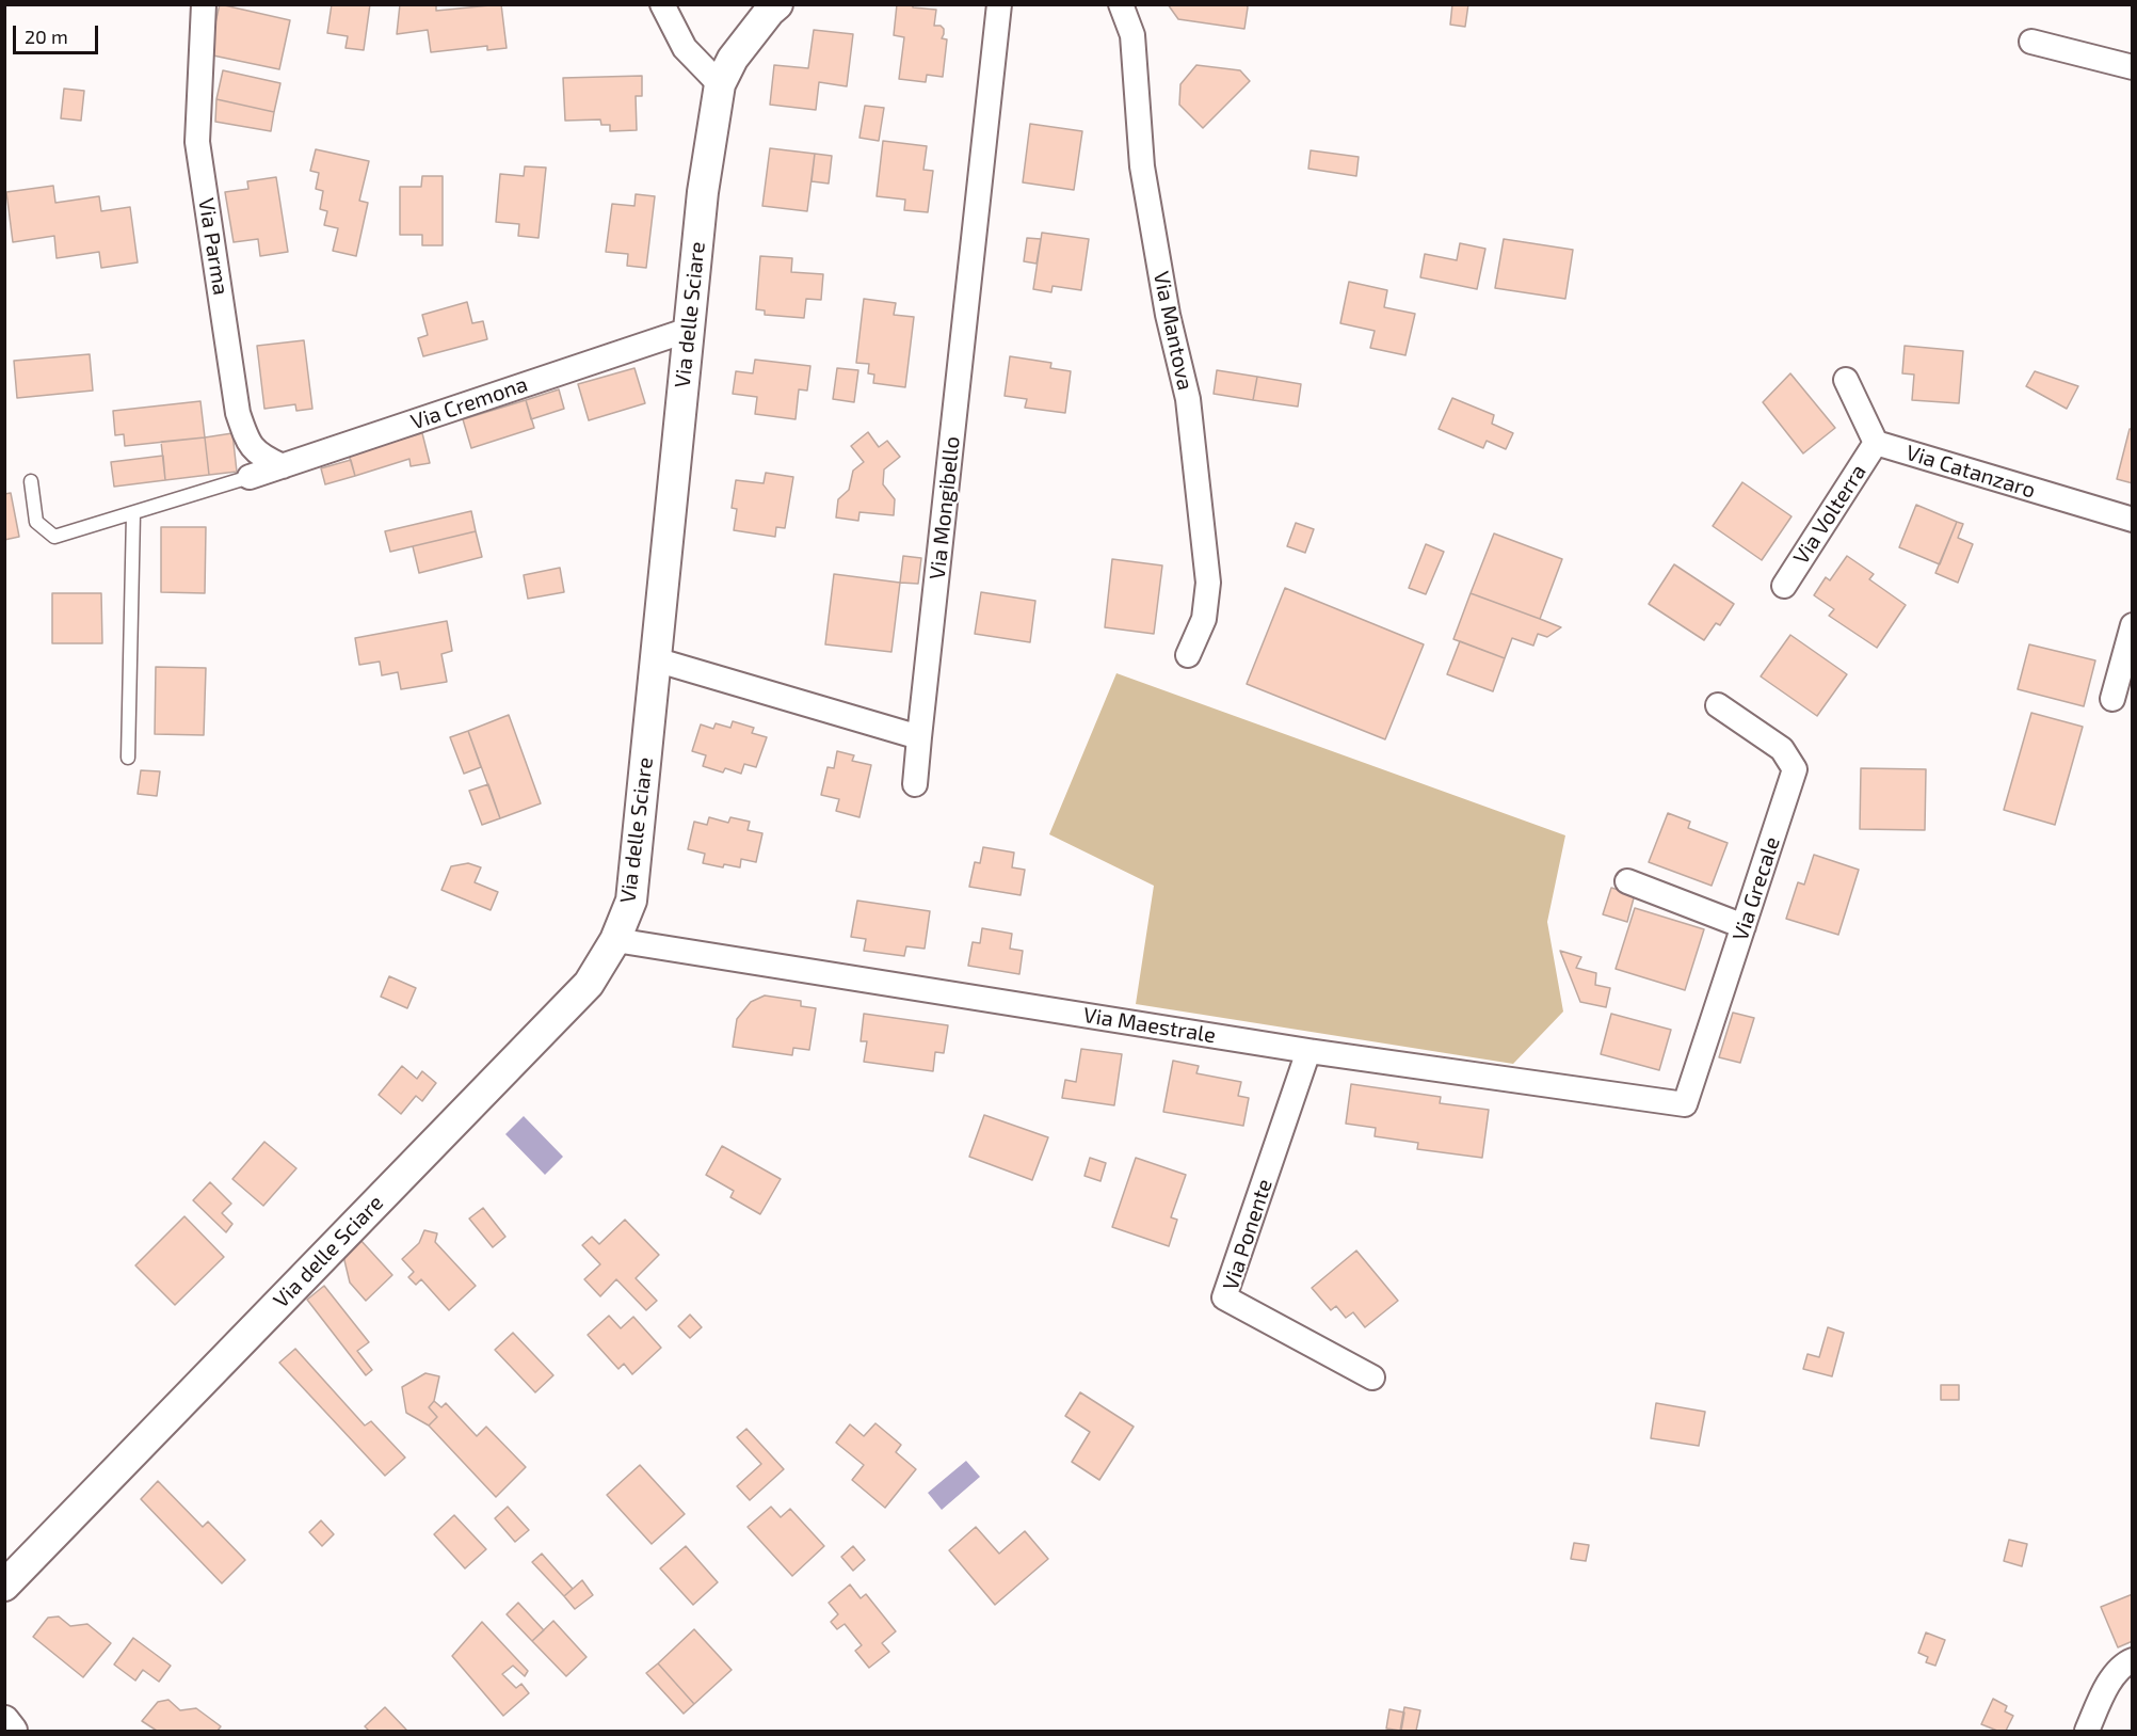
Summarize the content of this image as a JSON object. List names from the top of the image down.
{
  "streets": {
    "street": [
      "Via Parma",
      "Via delle Sciare",
      "Via Mantova",
      "Via Cremona",
      "Via Catanzaro",
      "Via Mongibello",
      "Via Volterra",
      "Via Grecale",
      "Via Maestrale",
      "Via Ponente"
    ]
  },
  "crossings": [
    ["Via Parma", "Via Cremona"],
    ["Via delle Sciare", "Via Cremona"],
    ["Via delle Sciare", "Via Maestrale"],
    ["Via Catanzaro", "Via Volterra"],
    ["Via Grecale", "Via Maestrale"],
    ["Via Maestrale", "Via Ponente"]
  ],
  "scale_bar": "20 m"
}
